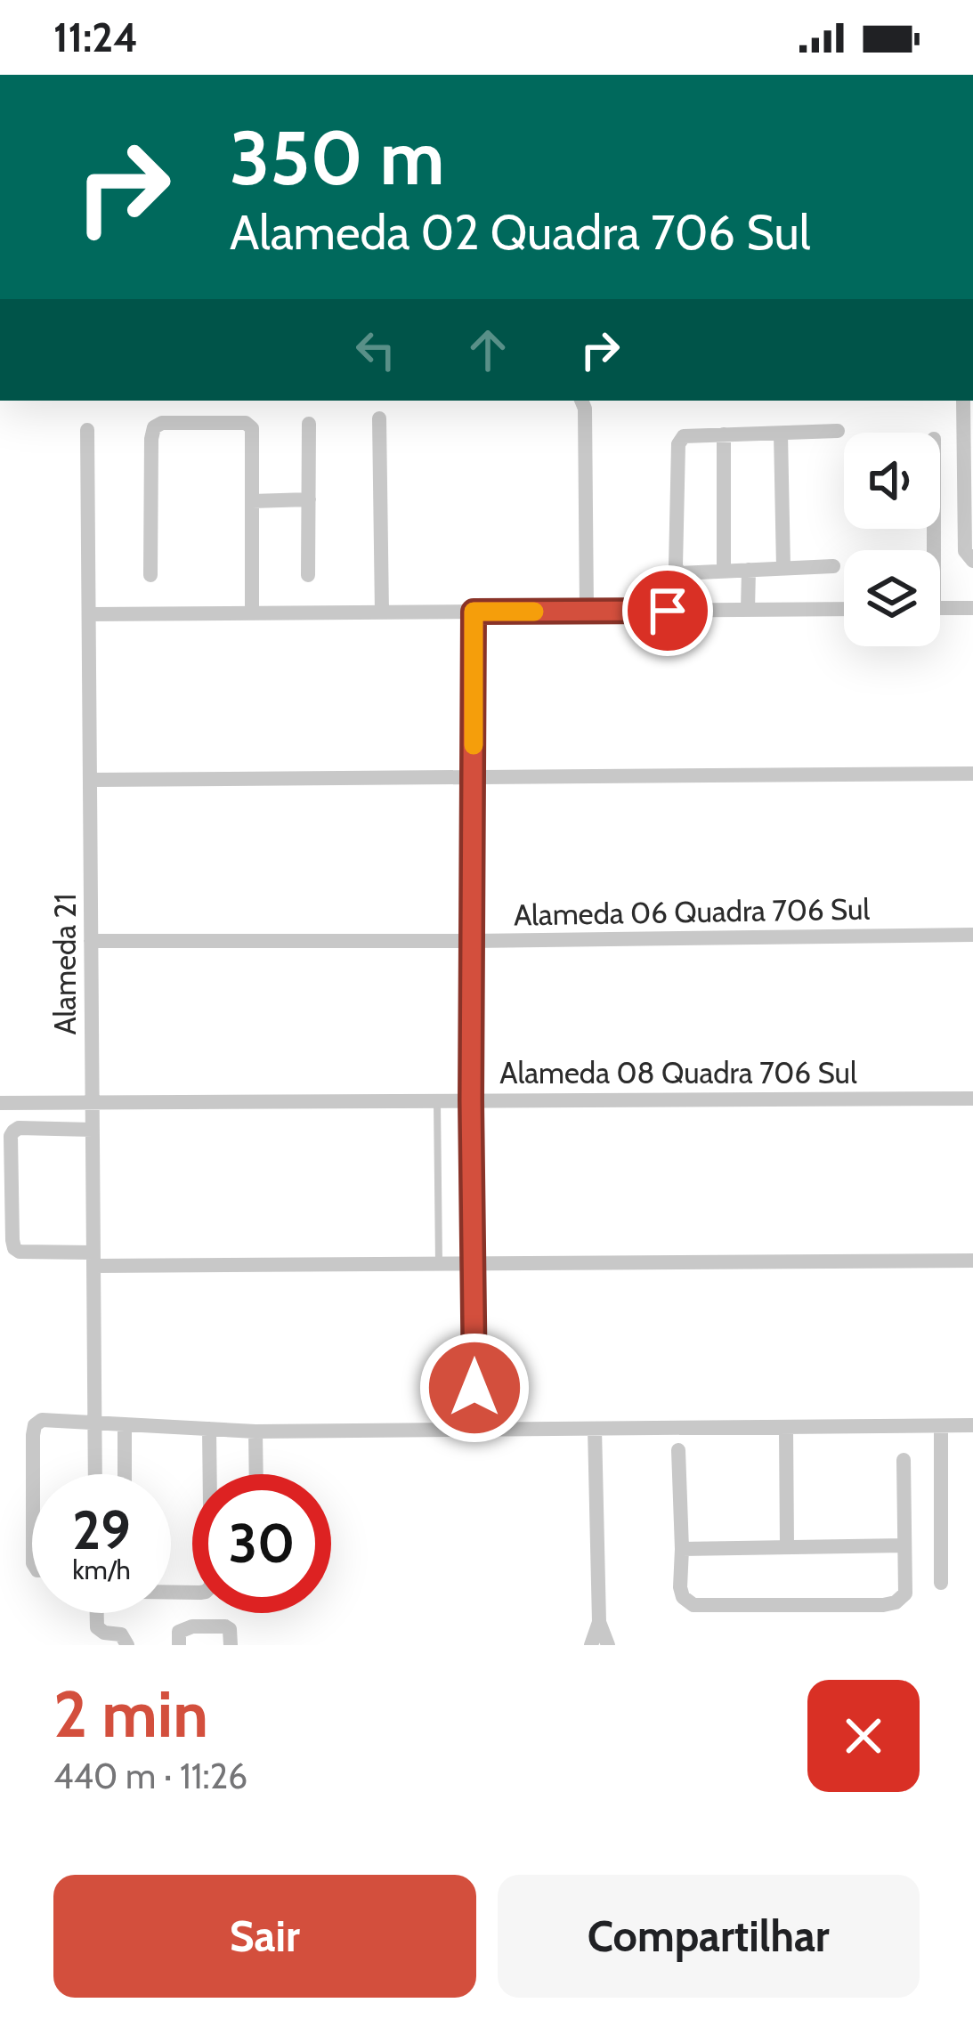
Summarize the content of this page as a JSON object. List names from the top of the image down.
{
  "streets": {
    "street": ["Alameda 06 Quadra 706 Sul", "Alameda 21", "Alameda 08 Quadra 706 Sul"]
  },
  "crossings": [
    ["Alameda 06 Quadra 706 Sul", "Alameda 21"],
    ["Alameda 21", "Alameda 08 Quadra 706 Sul"]
  ],
  "page": {
    "status": "11:24",
    "turn": ["350 m", "Alameda 02 Quadra 706 Sul"],
    "speed": "29 km/h",
    "limit": "30",
    "heading": ["2 min", "440 m · 11:26"],
    "buttons": ["Sair", "Compartilhar"]
  }
}
